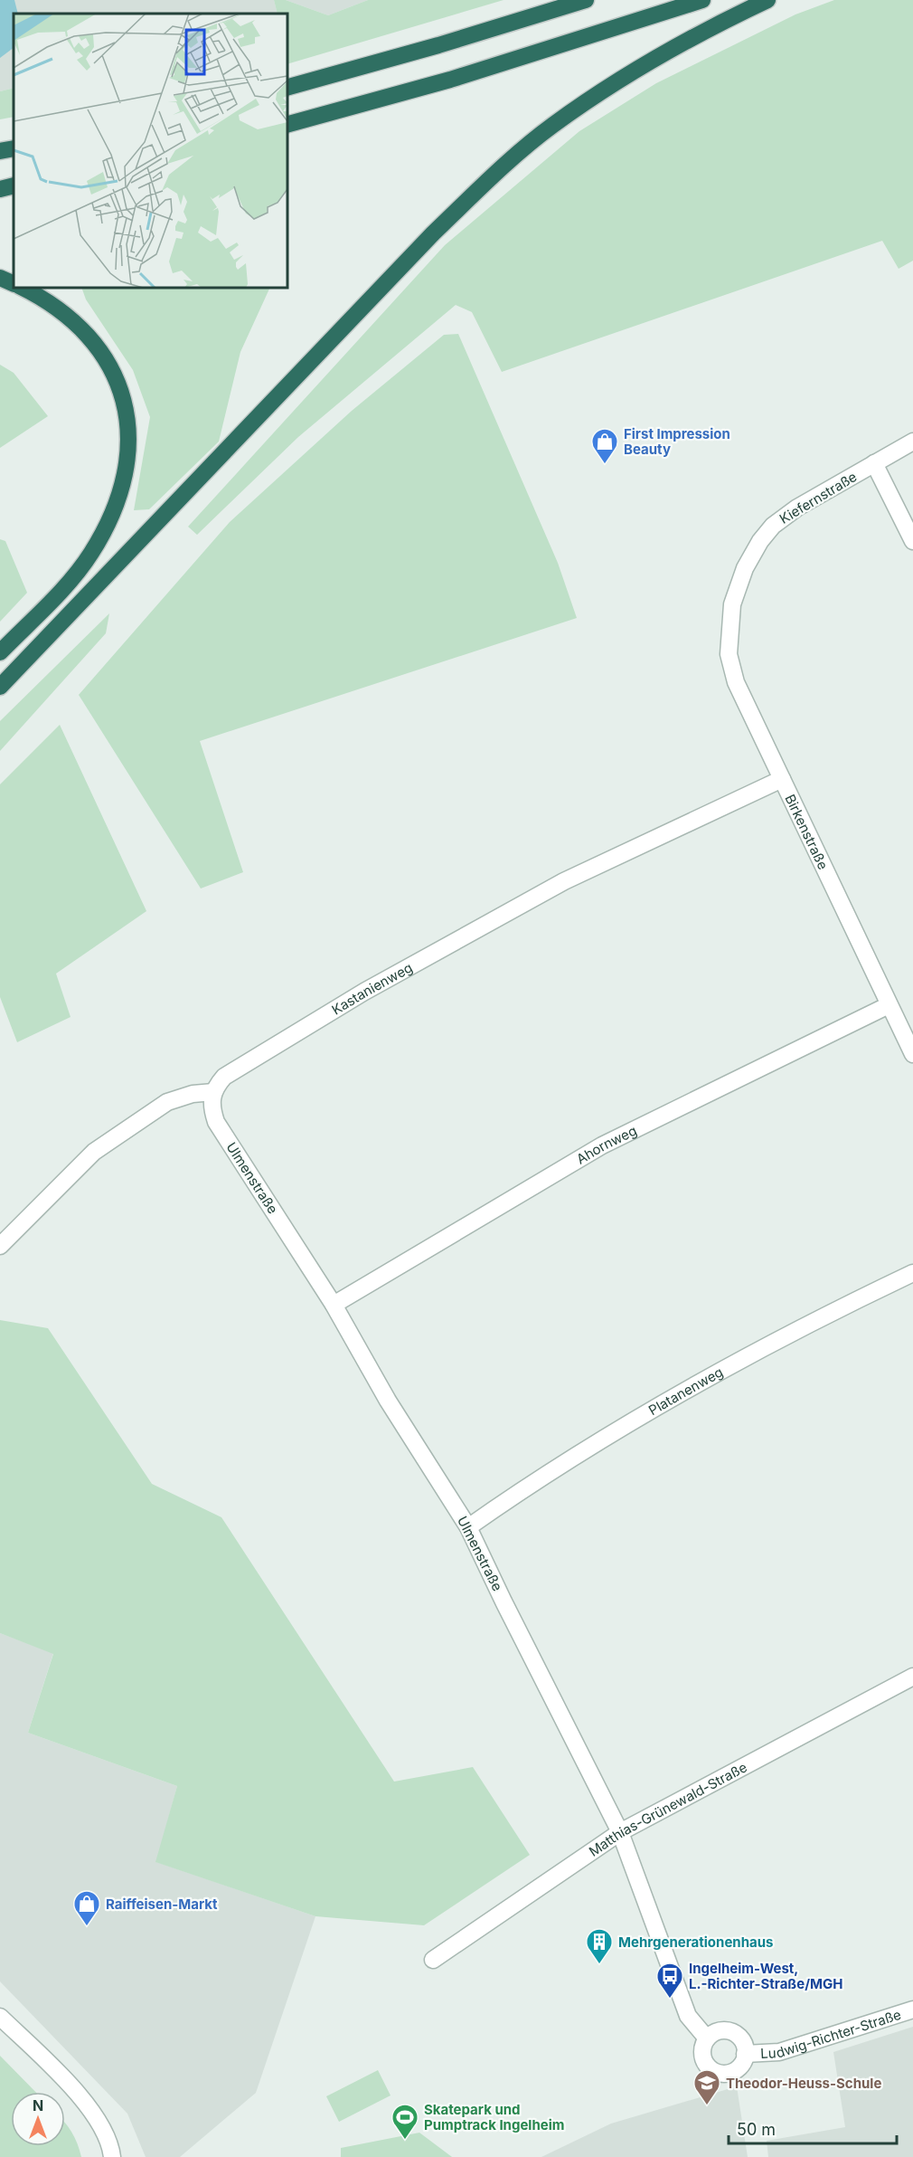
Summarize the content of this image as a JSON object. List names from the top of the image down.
{
  "streets": {
    "street": [
      "Kiefernstraße",
      "Birkenstraße",
      "Kastanienweg",
      "Ahornweg",
      "Ulmenstraße",
      "Platanenweg",
      "Matthias-Grünewald-Straße",
      "Ludwig-Richter-Straße"
    ]
  },
  "crossings": [
    ["Kiefernstraße", "Birkenstraße"],
    ["Birkenstraße", "Kastanienweg"],
    ["Birkenstraße", "Ahornweg"],
    ["Kastanienweg", "Ulmenstraße"],
    ["Ahornweg", "Ulmenstraße"],
    ["Ulmenstraße", "Platanenweg"],
    ["Ulmenstraße", "Matthias-Grünewald-Straße"],
    ["Ulmenstraße", "Ludwig-Richter-Straße"]
  ],
  "places": {
    "shop": ["First Impression Beauty", "Raiffeisen-Markt"],
    "building": ["Mehrgenerationenhaus"],
    "bus stop": ["Ingelheim-West, L.-Richter-Straße/MGH"],
    "school or university": ["Theodor-Heuss-Schule"],
    "sports": ["Skatepark und Pumptrack Ingelheim"]
  },
  "scale_bar": "50 m",
  "north": "top"
}
